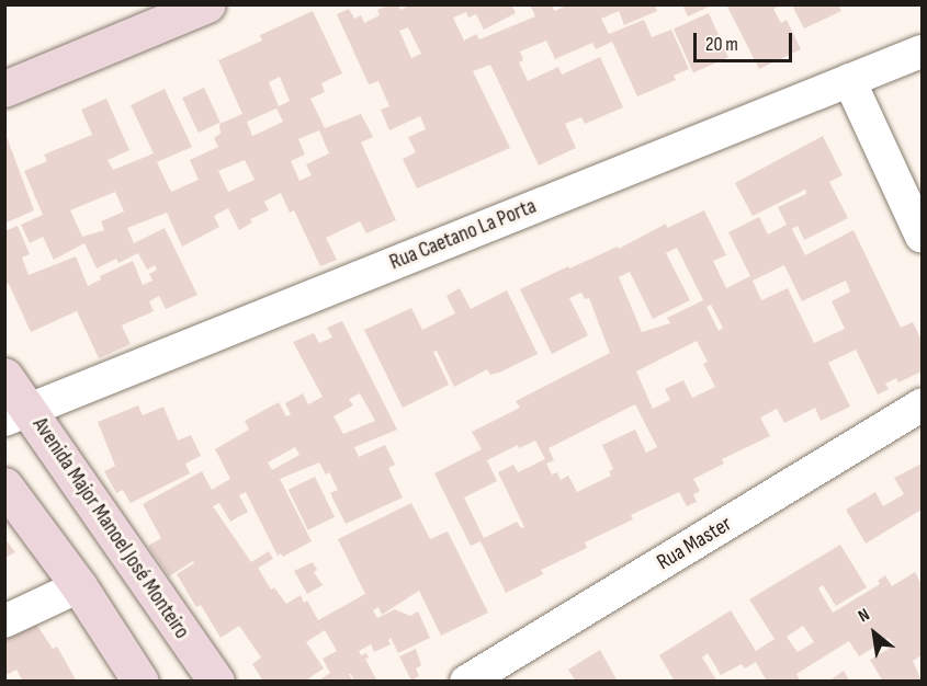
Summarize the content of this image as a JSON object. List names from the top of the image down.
{
  "streets": {
    "street": ["Rua Caetano La Porta", "Avenida Major Manoel José Monteiro", "Rua Master"]
  },
  "crossings": [
    ["Rua Caetano La Porta", "Avenida Major Manoel José Monteiro"]
  ],
  "scale_bar": "20 m",
  "north": "top left"
}
